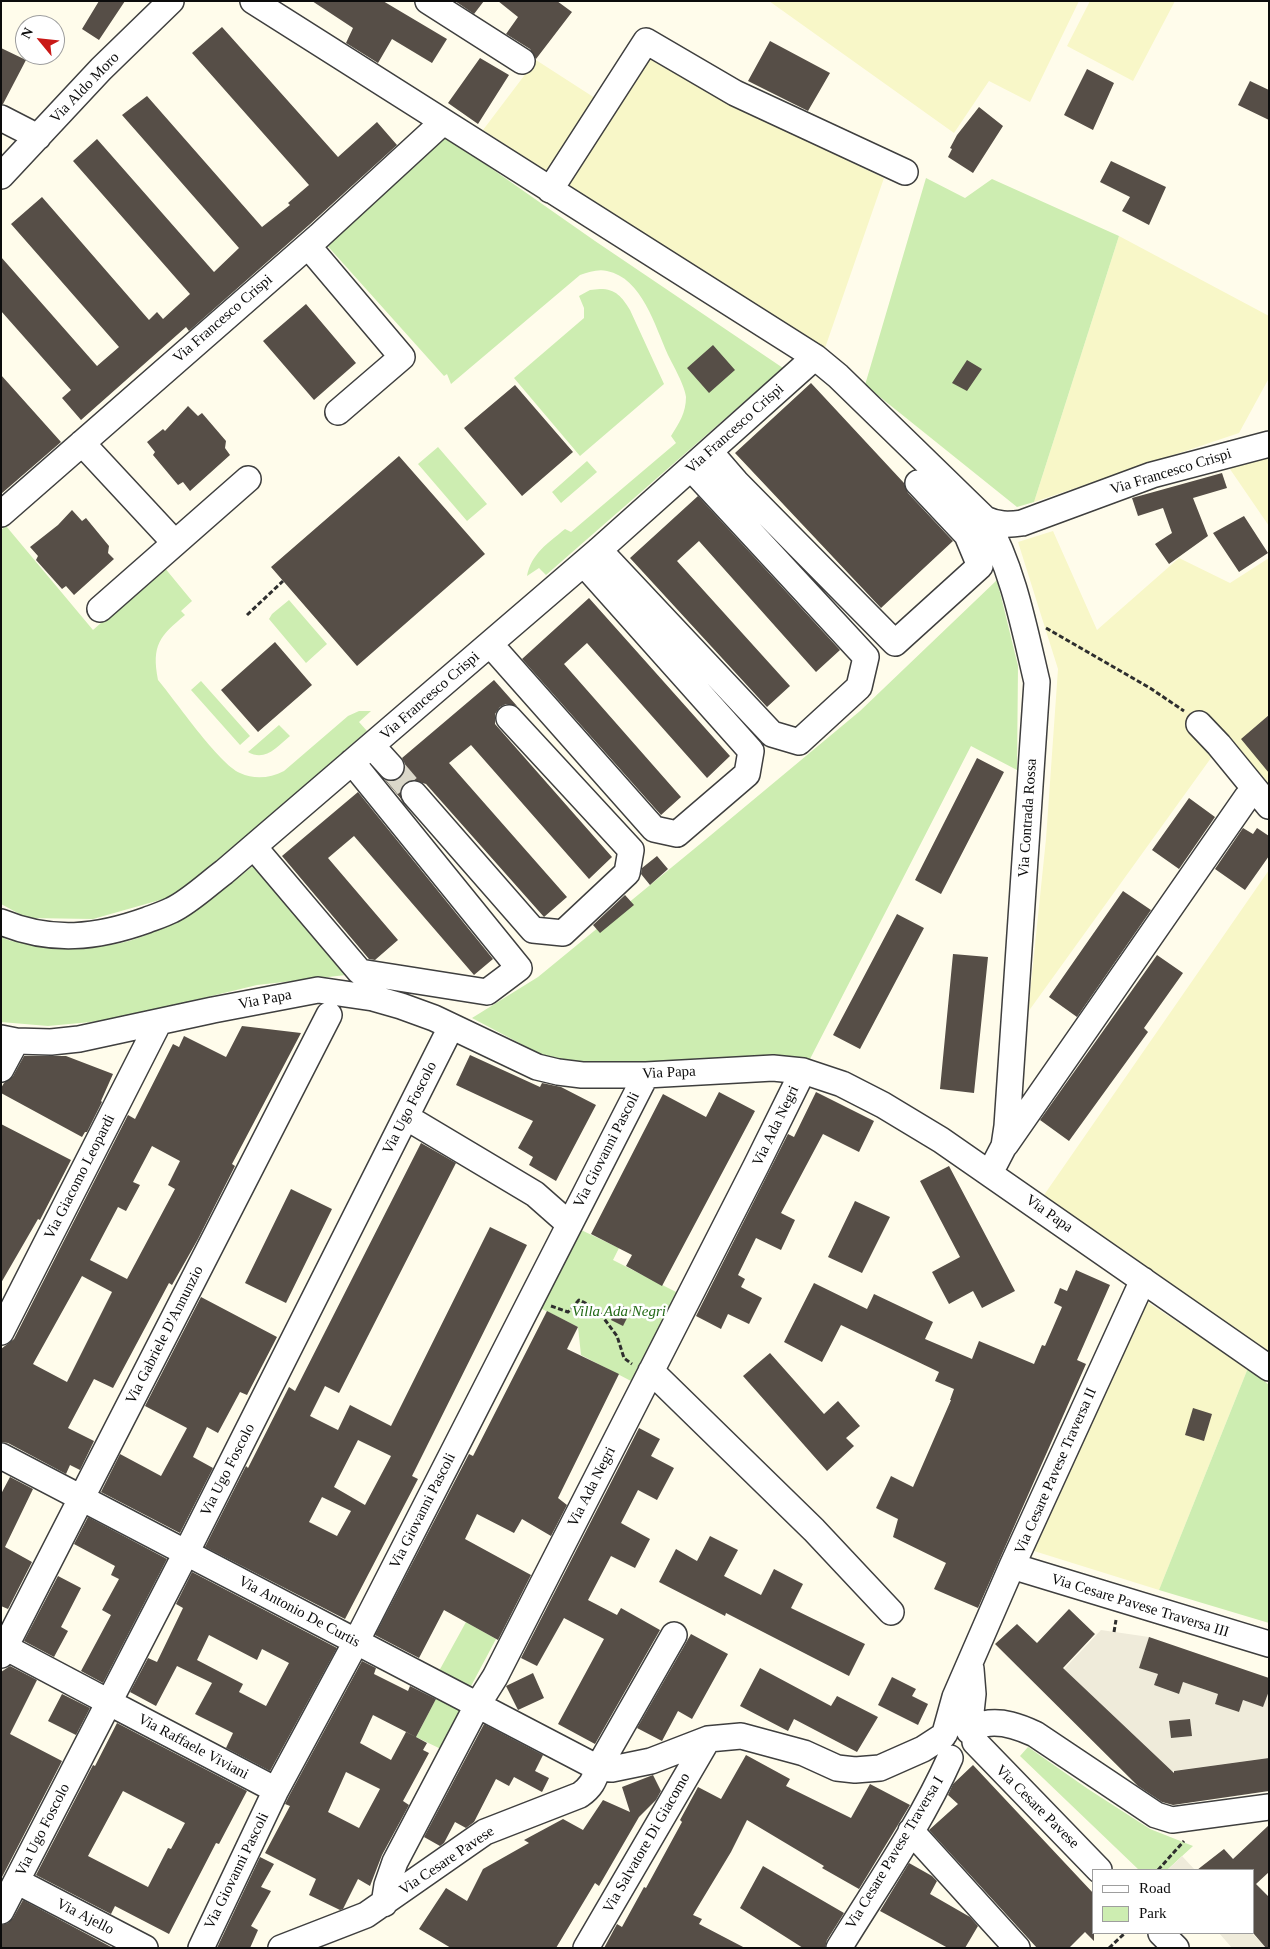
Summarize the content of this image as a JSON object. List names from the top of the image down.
{
  "streets": {
    "street": [
      "Via Aldo Moro",
      "Via Francesco Crispi",
      "Via Contrada Rossa",
      "Via Papa",
      "Via Ugo Foscolo",
      "Via Ada Negri",
      "Via Giovanni Pascoli",
      "Via Giacomo Leopardi",
      "Via Gabriele D'Annunzio",
      "Via Cesare Pavese Traversa II",
      "Via Cesare Pavese Traversa III",
      "Via Antonio De Curtis",
      "Via Raffaele Viviani",
      "Via Cesare Pavese",
      "Via Salvatore Di Giacomo",
      "Via Cesare Pavese Traversa I",
      "Via Ajello"
    ]
  },
  "crossings": [
    ["Via Francesco Crispi", "Via Contrada Rossa"],
    ["Via Contrada Rossa", "Via Papa"],
    ["Via Papa", "Via Ugo Foscolo"],
    ["Via Papa", "Via Ada Negri"],
    ["Via Papa", "Via Giovanni Pascoli"],
    ["Via Papa", "Via Giacomo Leopardi"],
    ["Via Papa", "Via Cesare Pavese Traversa II"],
    ["Via Ugo Foscolo", "Via Antonio De Curtis"],
    ["Via Ugo Foscolo", "Via Raffaele Viviani"],
    ["Via Ugo Foscolo", "Via Ajello"],
    ["Via Ada Negri", "Via Antonio De Curtis"],
    ["Via Ada Negri", "Via Cesare Pavese"],
    ["Via Giovanni Pascoli", "Via Antonio De Curtis"],
    ["Via Giovanni Pascoli", "Via Raffaele Viviani"],
    ["Via Gabriele D'Annunzio", "Via Antonio De Curtis"],
    ["Via Gabriele D'Annunzio", "Via Raffaele Viviani"],
    ["Via Cesare Pavese Traversa II", "Via Cesare Pavese Traversa III"],
    ["Via Cesare Pavese Traversa II", "Via Cesare Pavese"],
    ["Via Cesare Pavese Traversa II", "Via Cesare Pavese Traversa I"],
    ["Via Antonio De Curtis", "Via Cesare Pavese"]
  ],
  "parks": ["Villa Ada Negri"],
  "legend": ["Road", "Park"],
  "north": "top left"
}
